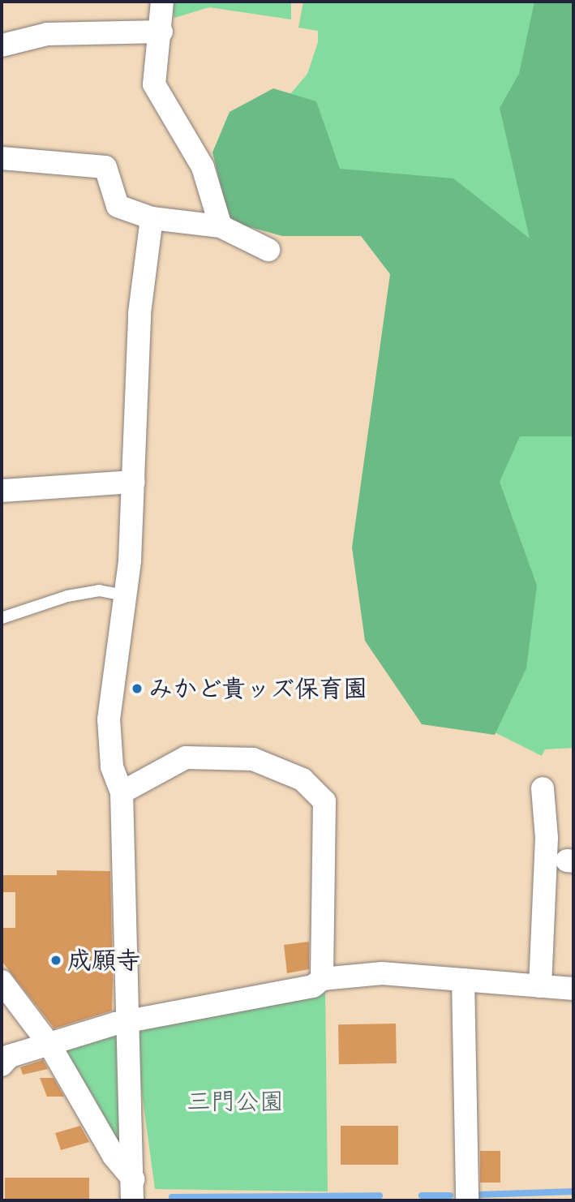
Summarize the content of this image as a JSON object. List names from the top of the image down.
{
  "parks": ["三門公園"],
  "places": ["みかど貴ッズ保育園", "成願寺"]
}
